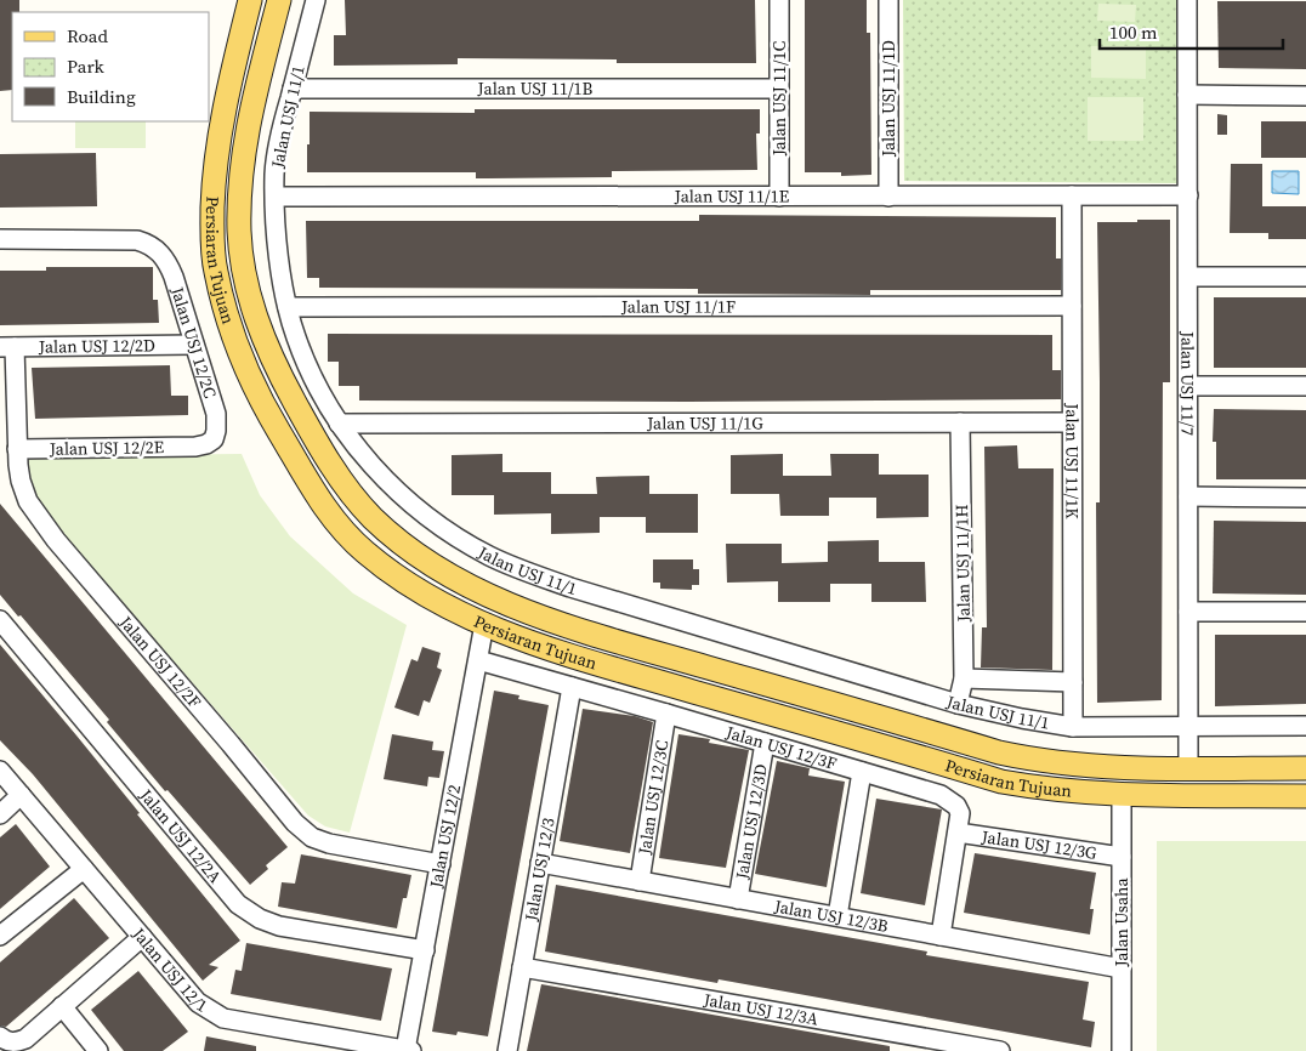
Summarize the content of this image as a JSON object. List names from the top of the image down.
{
  "streets": {
    "main road": ["Persiaran Tujuan"],
    "street": [
      "Jalan USJ 11/1B",
      "Jalan USJ 11/1C",
      "Jalan USJ 11/1D",
      "Jalan USJ 11/1",
      "Jalan USJ 11/1E",
      "Jalan USJ 11/1F",
      "Jalan USJ 12/2C",
      "Jalan USJ 12/2D",
      "Jalan USJ 11/7",
      "Jalan USJ 11/1G",
      "Jalan USJ 12/2E",
      "Jalan USJ 11/1K",
      "Jalan USJ 11/1H",
      "Jalan USJ 12/2F",
      "Jalan USJ 12/3F",
      "Jalan USJ 12/3C",
      "Jalan USJ 12/3D",
      "Jalan USJ 12/2A",
      "Jalan USJ 12/2",
      "Jalan USJ 12/3G",
      "Jalan USJ 12/3",
      "Jalan USJ 12/3B",
      "Jalan Usaha",
      "Jalan USJ 12/1",
      "Jalan USJ 12/3A"
    ]
  },
  "crossings": [
    ["Jalan USJ 11/1B", "Jalan USJ 11/1C"],
    ["Jalan USJ 11/1B", "Jalan USJ 11/1"],
    ["Jalan USJ 11/1C", "Jalan USJ 11/1E"],
    ["Jalan USJ 11/1D", "Jalan USJ 11/1E"],
    ["Jalan USJ 11/1", "Jalan USJ 11/1E"],
    ["Jalan USJ 11/1", "Jalan USJ 11/1F"],
    ["Jalan USJ 11/1", "Jalan USJ 11/7"],
    ["Jalan USJ 11/1", "Jalan USJ 11/1G"],
    ["Jalan USJ 11/1", "Jalan USJ 11/1K"],
    ["Jalan USJ 11/1", "Jalan USJ 11/1H"],
    ["Jalan USJ 11/1E", "Jalan USJ 11/7"],
    ["Jalan USJ 11/1E", "Jalan USJ 11/1K"],
    ["Persiaran Tujuan", "Jalan USJ 11/7"],
    ["Persiaran Tujuan", "Jalan USJ 12/2"],
    ["Persiaran Tujuan", "Jalan Usaha"],
    ["Jalan USJ 11/1F", "Jalan USJ 11/1K"],
    ["Jalan USJ 12/2C", "Jalan USJ 12/2D"],
    ["Jalan USJ 12/2C", "Jalan USJ 12/2E"],
    ["Jalan USJ 12/2D", "Jalan USJ 12/2F"],
    ["Jalan USJ 11/1G", "Jalan USJ 11/1K"],
    ["Jalan USJ 11/1G", "Jalan USJ 11/1H"],
    ["Jalan USJ 12/2E", "Jalan USJ 12/2F"],
    ["Jalan USJ 12/2F", "Jalan USJ 12/2"],
    ["Jalan USJ 12/3F", "Jalan USJ 12/3C"],
    ["Jalan USJ 12/3F", "Jalan USJ 12/3D"],
    ["Jalan USJ 12/3F", "Jalan USJ 12/2"],
    ["Jalan USJ 12/3F", "Jalan USJ 12/3G"],
    ["Jalan USJ 12/3F", "Jalan USJ 12/3"],
    ["Jalan USJ 12/3F", "Jalan USJ 12/3B"],
    ["Jalan USJ 12/3C", "Jalan USJ 12/3B"],
    ["Jalan USJ 12/3D", "Jalan USJ 12/3B"],
    ["Jalan USJ 12/2A", "Jalan USJ 12/2"],
    ["Jalan USJ 12/2", "Jalan USJ 12/1"],
    ["Jalan USJ 12/3G", "Jalan Usaha"],
    ["Jalan USJ 12/3", "Jalan USJ 12/3B"],
    ["Jalan USJ 12/3", "Jalan USJ 12/3A"],
    ["Jalan USJ 12/3B", "Jalan Usaha"]
  ],
  "legend": ["Road", "Park", "Building"],
  "scale_bar": "100 m"
}
